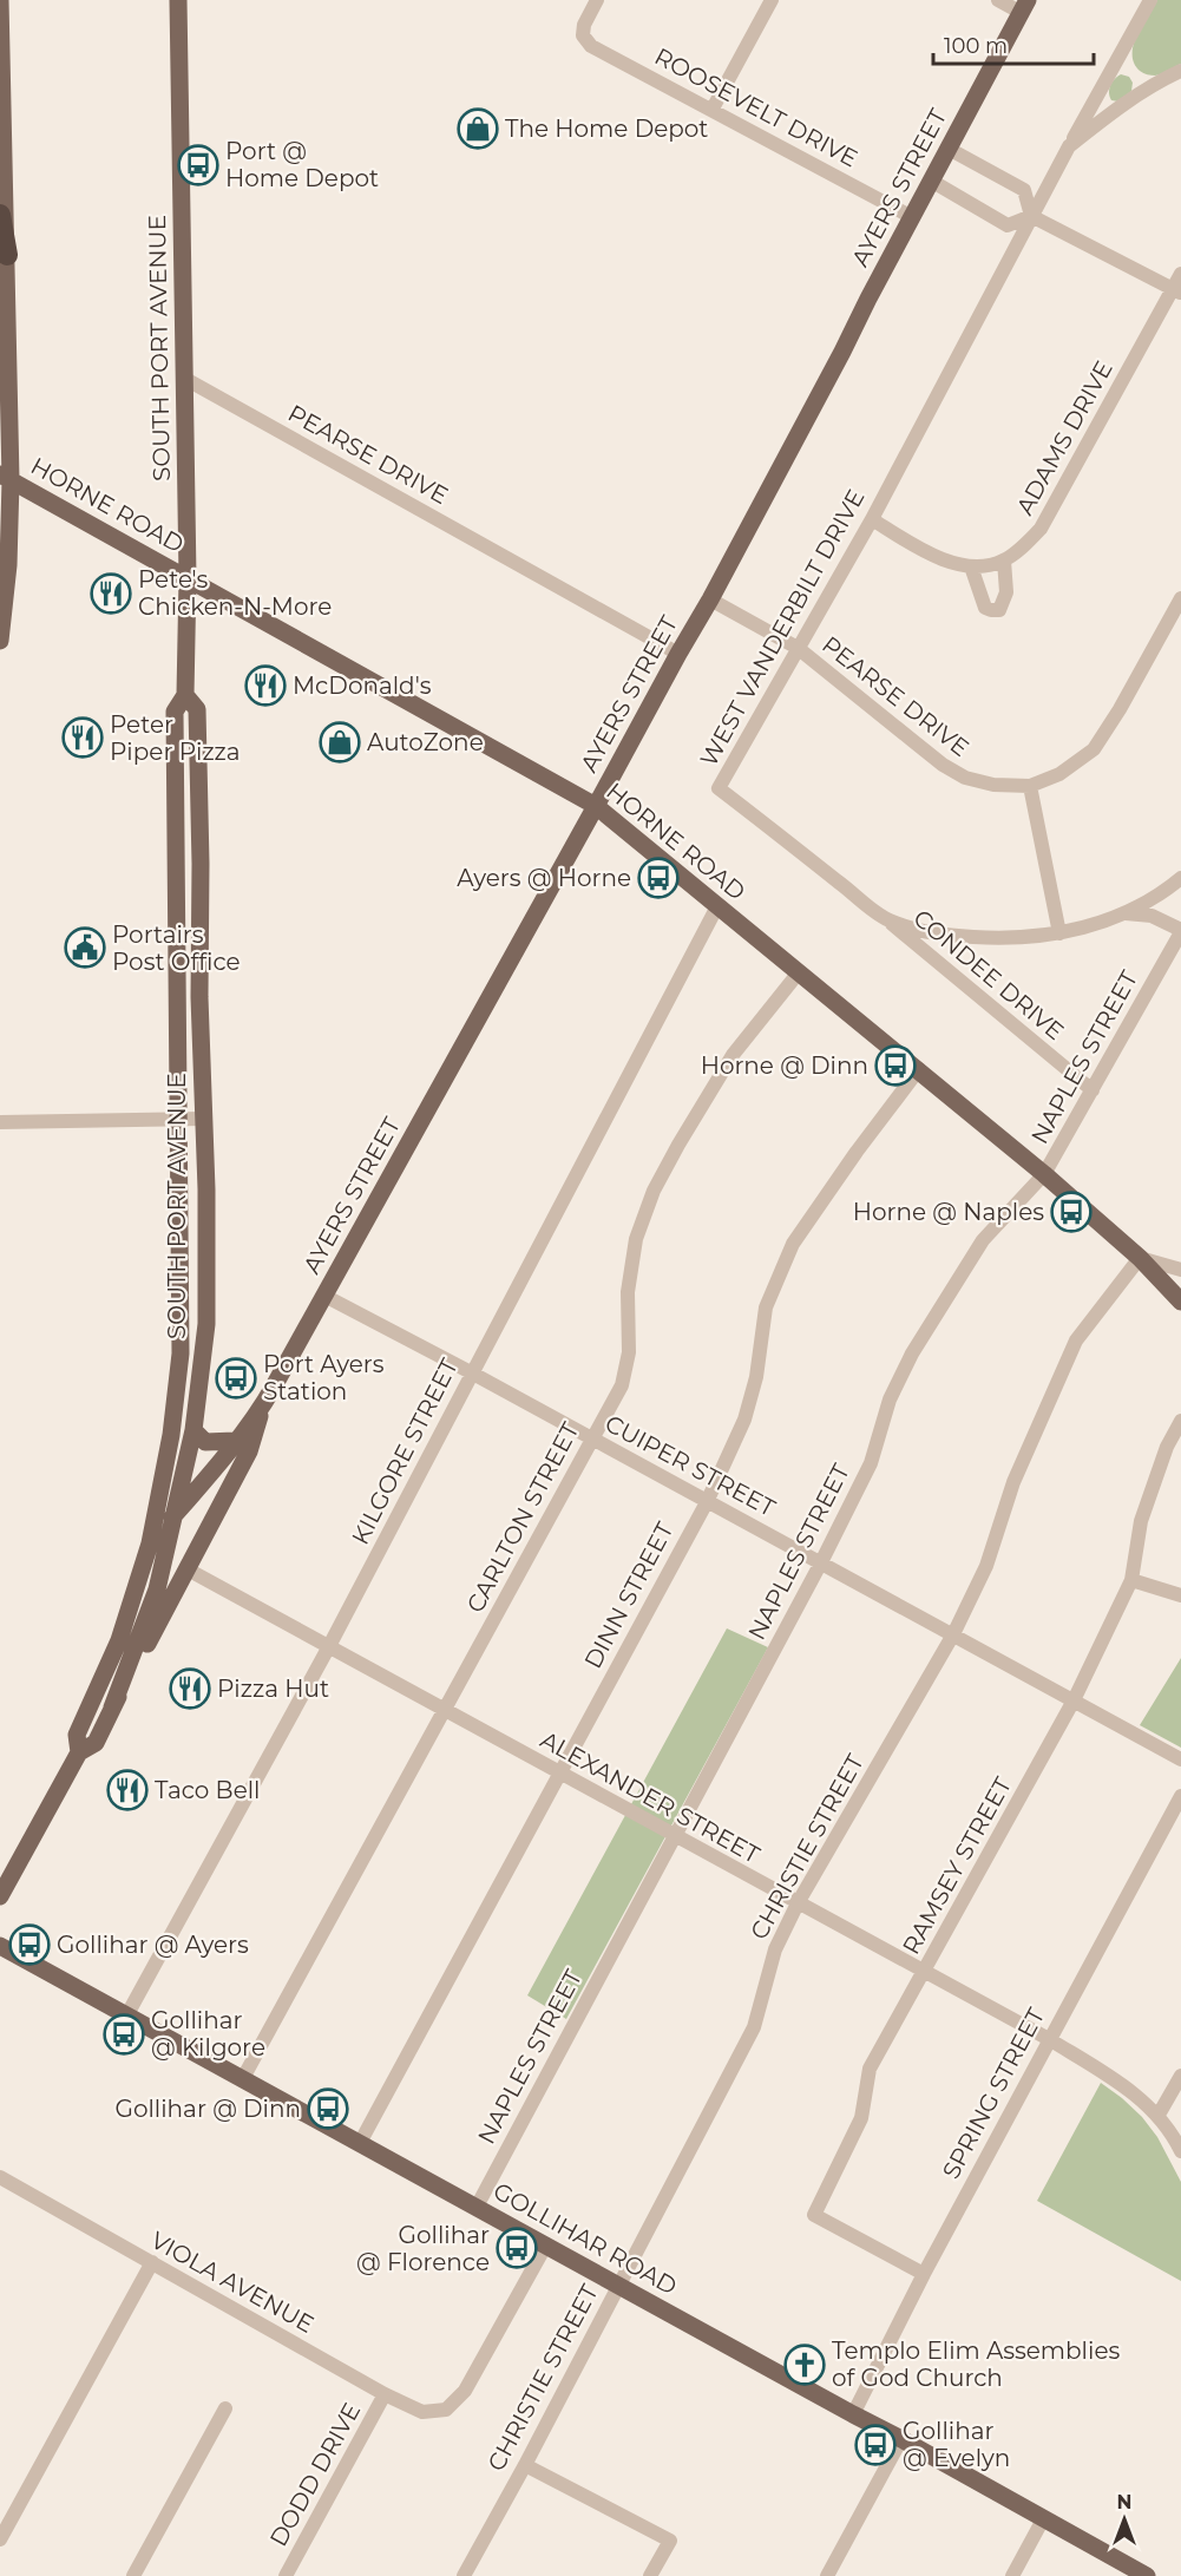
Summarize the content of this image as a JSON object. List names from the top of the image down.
{
  "streets": {
    "main road": [
      "AYERS STREET",
      "SOUTH PORT AVENUE",
      "HORNE ROAD",
      "GOLLIHAR ROAD"
    ],
    "street": [
      "ROOSEVELT DRIVE",
      "ADAMS DRIVE",
      "PEARSE DRIVE",
      "WEST VANDERBILT DRIVE",
      "CONDEE DRIVE",
      "NAPLES STREET",
      "KILGORE STREET",
      "CUIPER STREET",
      "CARLTON STREET",
      "DINN STREET",
      "ALEXANDER STREET",
      "CHRISTIE STREET",
      "RAMSEY STREET",
      "SPRING STREET",
      "VIOLA AVENUE",
      "DODD DRIVE"
    ]
  },
  "crossings": [
    ["ROOSEVELT DRIVE", "AYERS STREET"],
    ["AYERS STREET", "SOUTH PORT AVENUE"],
    ["AYERS STREET", "PEARSE DRIVE"],
    ["AYERS STREET", "HORNE ROAD"],
    ["AYERS STREET", "CUIPER STREET"],
    ["AYERS STREET", "ALEXANDER STREET"],
    ["SOUTH PORT AVENUE", "PEARSE DRIVE"],
    ["SOUTH PORT AVENUE", "HORNE ROAD"],
    ["PEARSE DRIVE", "WEST VANDERBILT DRIVE"],
    ["HORNE ROAD", "NAPLES STREET"],
    ["HORNE ROAD", "KILGORE STREET"],
    ["HORNE ROAD", "CARLTON STREET"],
    ["HORNE ROAD", "DINN STREET"],
    ["HORNE ROAD", "CHRISTIE STREET"],
    ["WEST VANDERBILT DRIVE", "CONDEE DRIVE"],
    ["CONDEE DRIVE", "NAPLES STREET"],
    ["NAPLES STREET", "CUIPER STREET"],
    ["NAPLES STREET", "ALEXANDER STREET"],
    ["NAPLES STREET", "GOLLIHAR ROAD"],
    ["KILGORE STREET", "CUIPER STREET"],
    ["KILGORE STREET", "ALEXANDER STREET"],
    ["KILGORE STREET", "GOLLIHAR ROAD"],
    ["CUIPER STREET", "CARLTON STREET"],
    ["CUIPER STREET", "DINN STREET"],
    ["CUIPER STREET", "CHRISTIE STREET"],
    ["CUIPER STREET", "RAMSEY STREET"],
    ["CARLTON STREET", "ALEXANDER STREET"],
    ["CARLTON STREET", "GOLLIHAR ROAD"],
    ["DINN STREET", "ALEXANDER STREET"],
    ["DINN STREET", "GOLLIHAR ROAD"],
    ["ALEXANDER STREET", "CHRISTIE STREET"],
    ["ALEXANDER STREET", "RAMSEY STREET"],
    ["ALEXANDER STREET", "SPRING STREET"],
    ["CHRISTIE STREET", "GOLLIHAR ROAD"],
    ["RAMSEY STREET", "SPRING STREET"],
    ["SPRING STREET", "GOLLIHAR ROAD"],
    ["GOLLIHAR ROAD", "VIOLA AVENUE"],
    ["VIOLA AVENUE", "DODD DRIVE"]
  ],
  "places": {
    "shop": ["The Home Depot", "AutoZone"],
    "bus stop": [
      "Port @ Home Depot",
      "Ayers @ Horne",
      "Horne @ Dinn",
      "Horne @ Naples",
      "Port Ayers Station",
      "Gollihar @ Ayers",
      "Gollihar @ Kilgore",
      "Gollihar @ Dinn",
      "Gollihar @ Florence",
      "Gollihar @ Evelyn"
    ],
    "restaurant": [
      "Pete's Chicken-N-More",
      "McDonald's",
      "Peter Piper Pizza",
      "Pizza Hut",
      "Taco Bell"
    ],
    "public building": ["Portairs Post Office"],
    "church": ["Templo Elim Assemblies of God Church"]
  },
  "scale_bar": "100 m",
  "north": "top"
}
